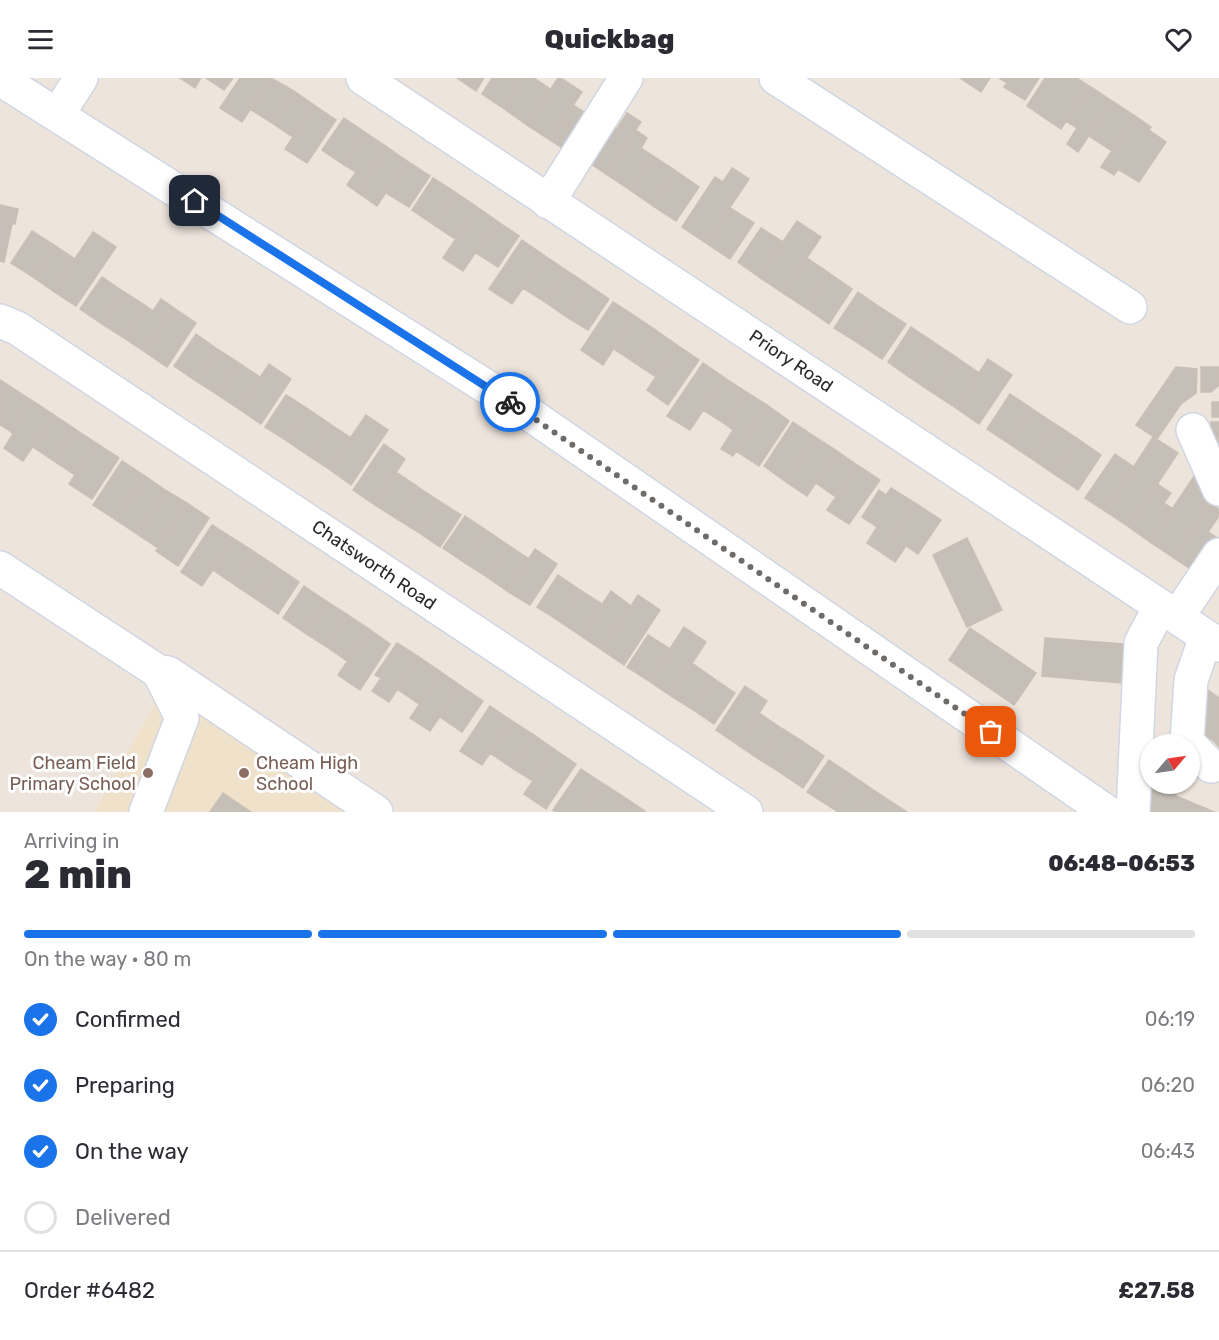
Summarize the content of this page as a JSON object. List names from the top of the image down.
{
  "streets": {
    "street": ["Priory Road", "Chatsworth Road"]
  },
  "places": ["Cheam Field Primary School", "Cheam High School"],
  "north": "top right",
  "page": {
    "header": "Quickbag",
    "heading": ["2 min", "Arriving in", "06:48–06:53"],
    "panel": ["Order #6482", "£27.58"],
    "bar": "On the way · 80 m",
    "list": [
      ["Confirmed", "06:19"],
      ["Preparing", "06:20"],
      ["On the way", "06:43"],
      "Delivered"
    ]
  }
}
